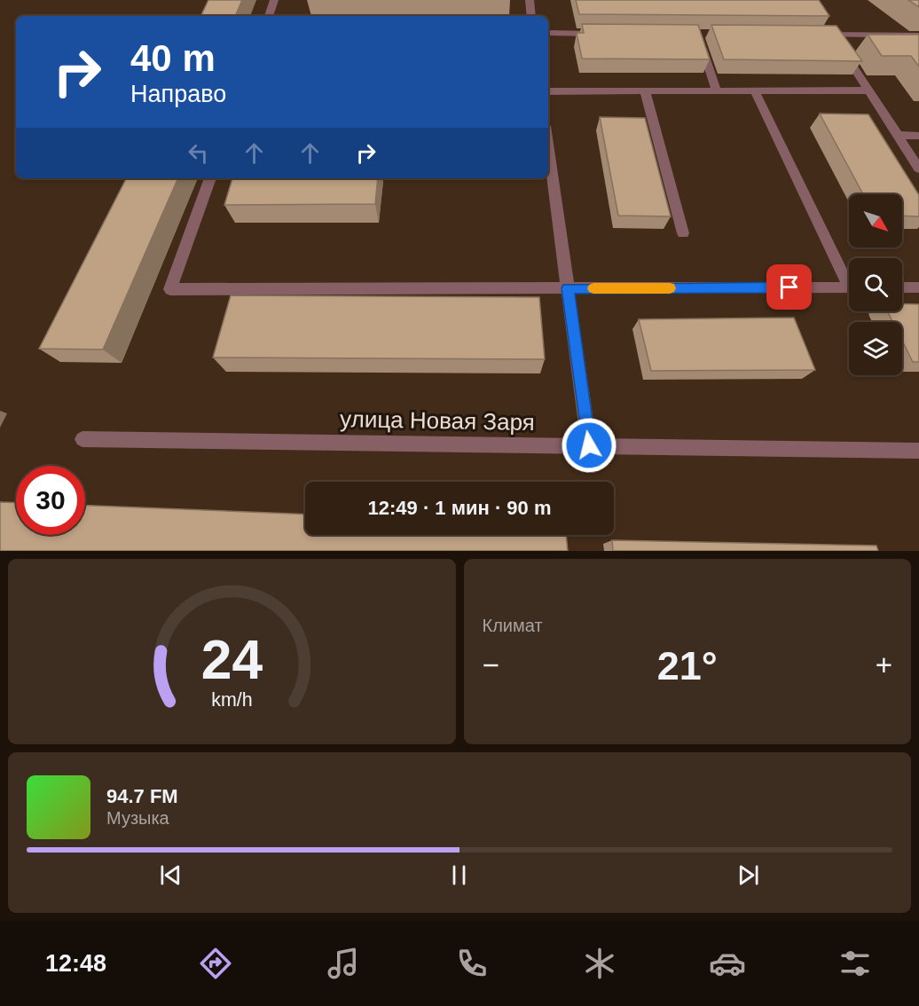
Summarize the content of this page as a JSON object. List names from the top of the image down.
{
  "streets": {
    "street": ["улица Новая Заря"]
  },
  "north": "bottom right",
  "page": {
    "turn": ["40 m", "Направо"],
    "limit": "30",
    "trip": "12:49 · 1 мин · 90 m",
    "tile": "Климат",
    "heat": ["−", "21°", "+"],
    "song": ["94.7 FM", "Музыка"],
    "tabs": "12:48",
    "gauge": ["24", "km/h"]
  }
}
